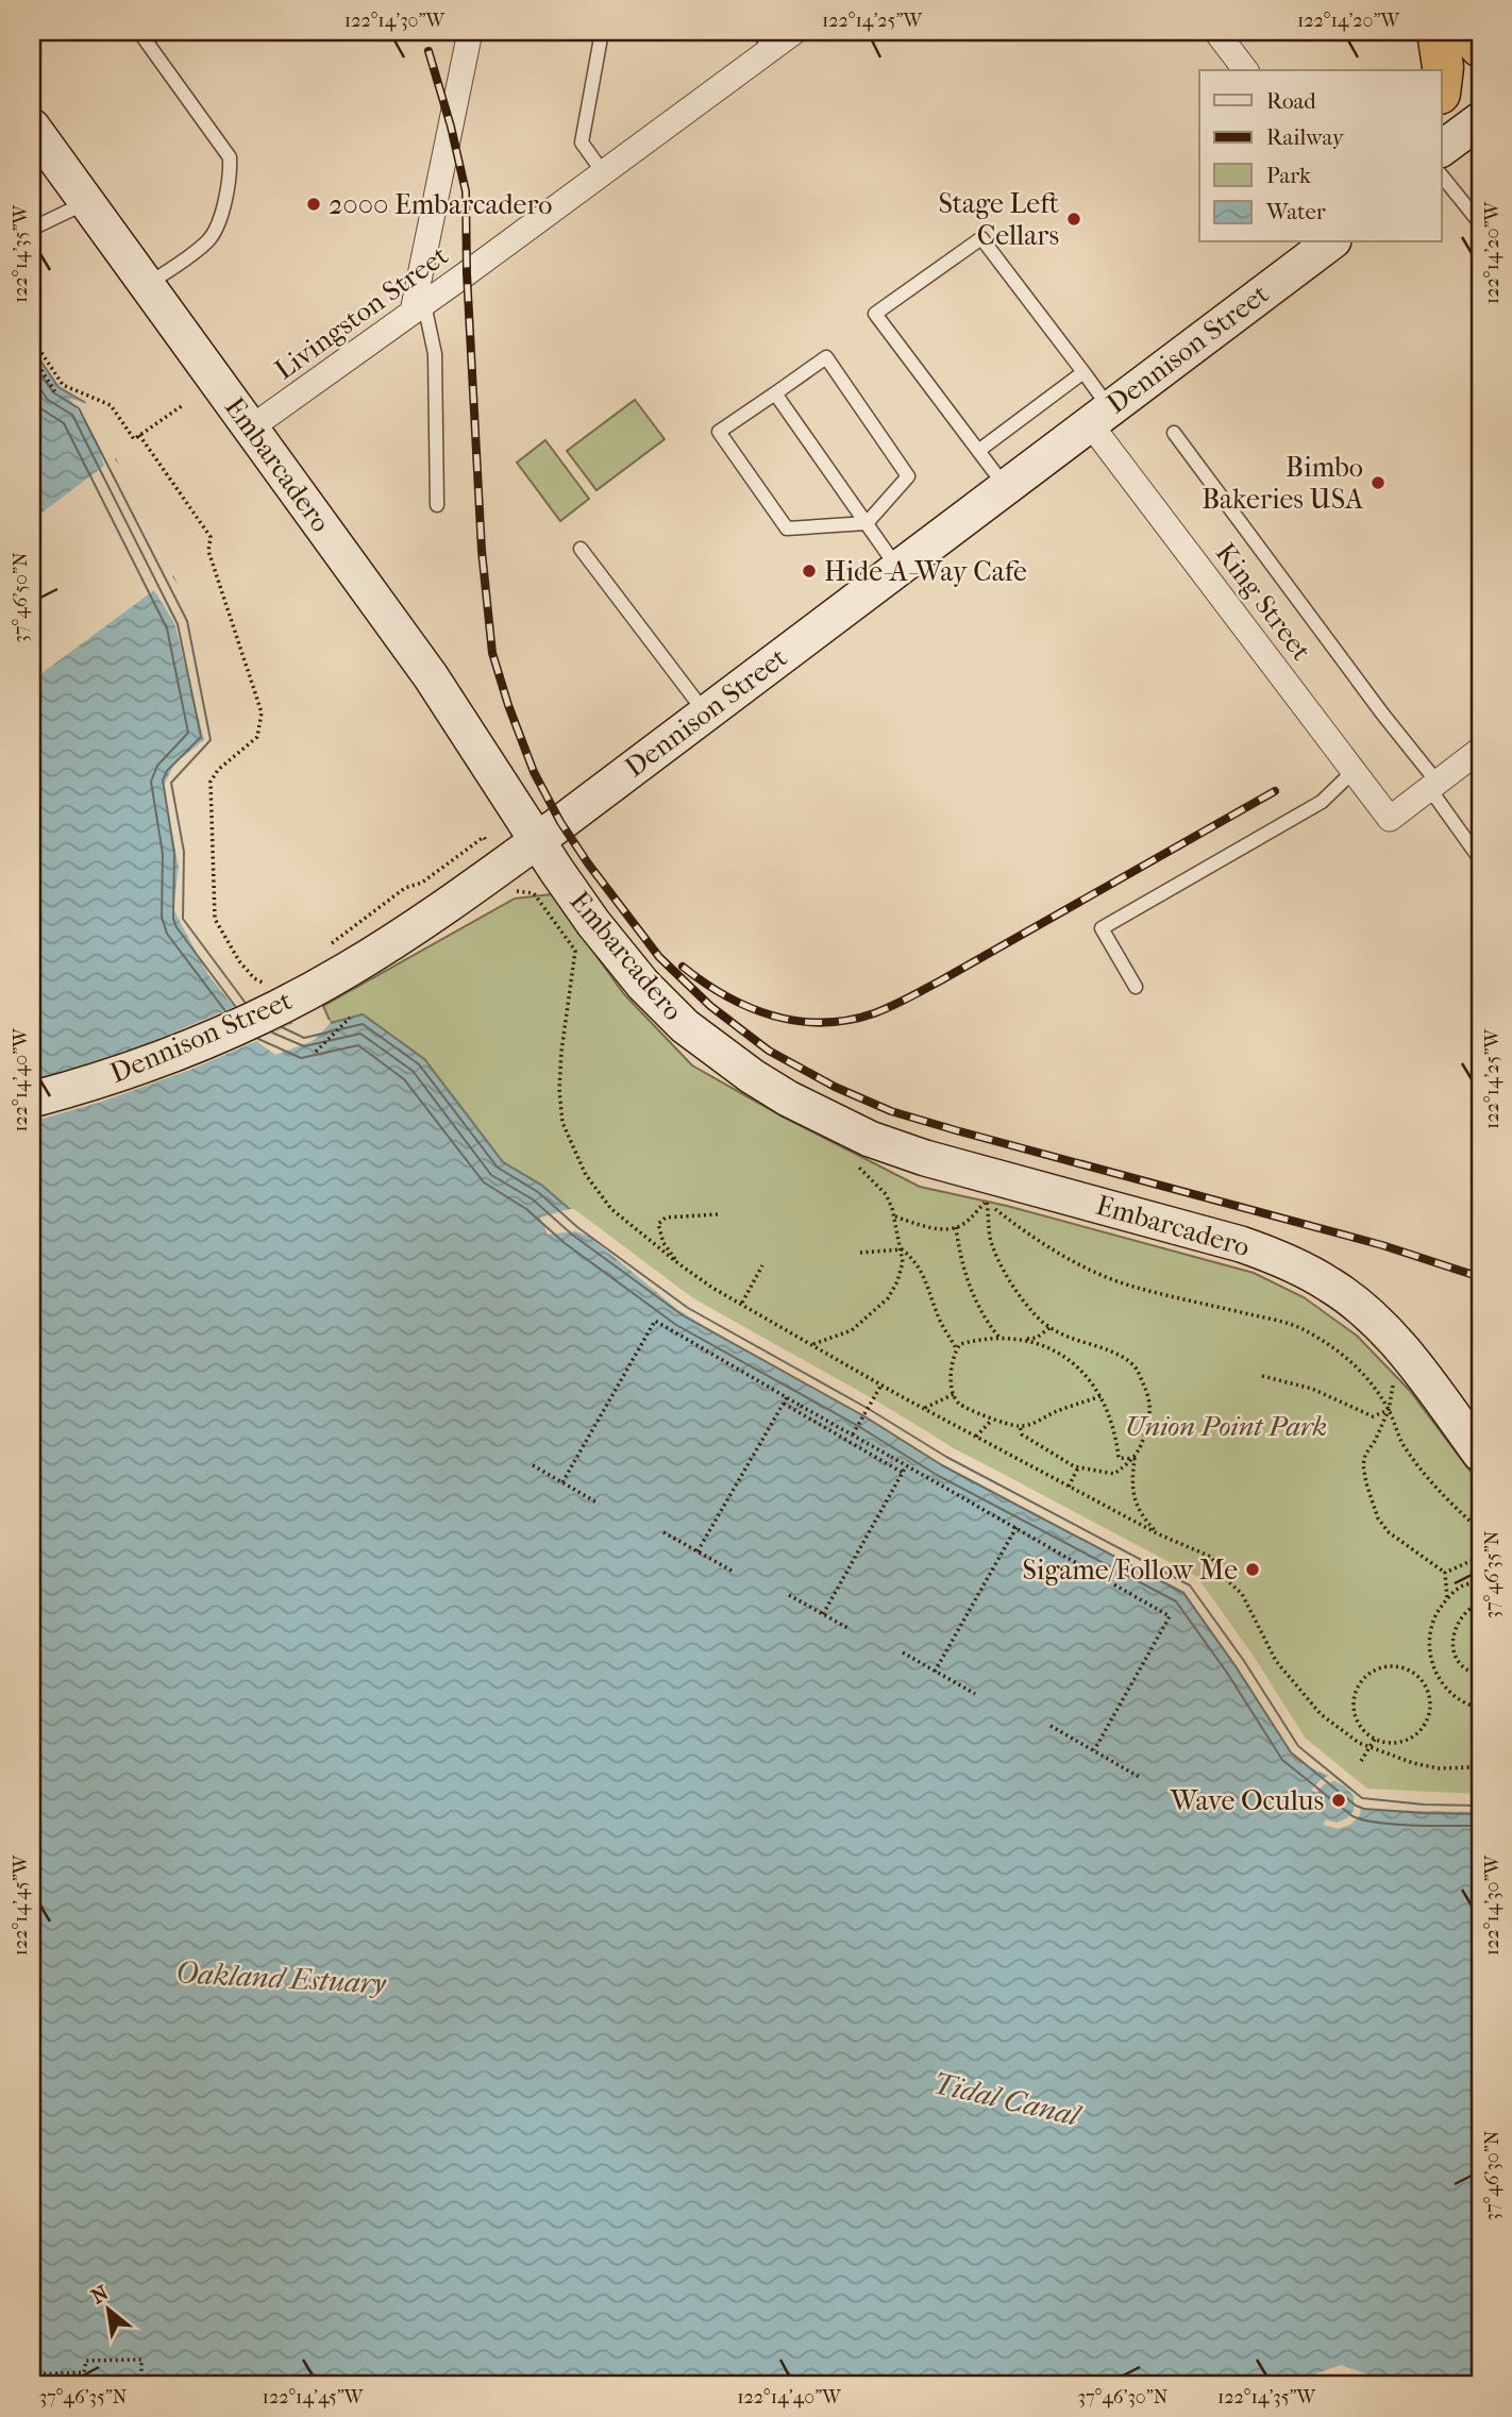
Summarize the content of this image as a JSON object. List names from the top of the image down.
{
  "streets": {
    "main road": ["Dennison Street", "Embarcadero"],
    "street": ["Livingston Street", "King Street"]
  },
  "crossings": [
    ["Livingston Street", "Embarcadero"],
    ["Dennison Street", "Embarcadero"],
    ["Dennison Street", "King Street"]
  ],
  "water": ["Oakland Estuary", "Tidal Canal"],
  "parks": ["Union Point Park"],
  "places": [
    "2000 Embarcadero",
    "Stage Left Cellars",
    "Bimbo Bakeries USA",
    "Hide-A-Way Cafe",
    "Sigame/Follow Me",
    "Wave Oculus"
  ],
  "legend": [
    "Road",
    "Railway",
    "Park",
    "Water"
  ],
  "north": "top left",
  "coordinates": [
    "122°14'30\"W",
    "122°14'25\"W",
    "122°14'20\"W",
    "122°14'35\"W",
    "37°46'50\"N",
    "122°14'40\"W",
    "37°46'35\"N",
    "122°14'45\"W",
    "37°46'30\"N"
  ]
}
